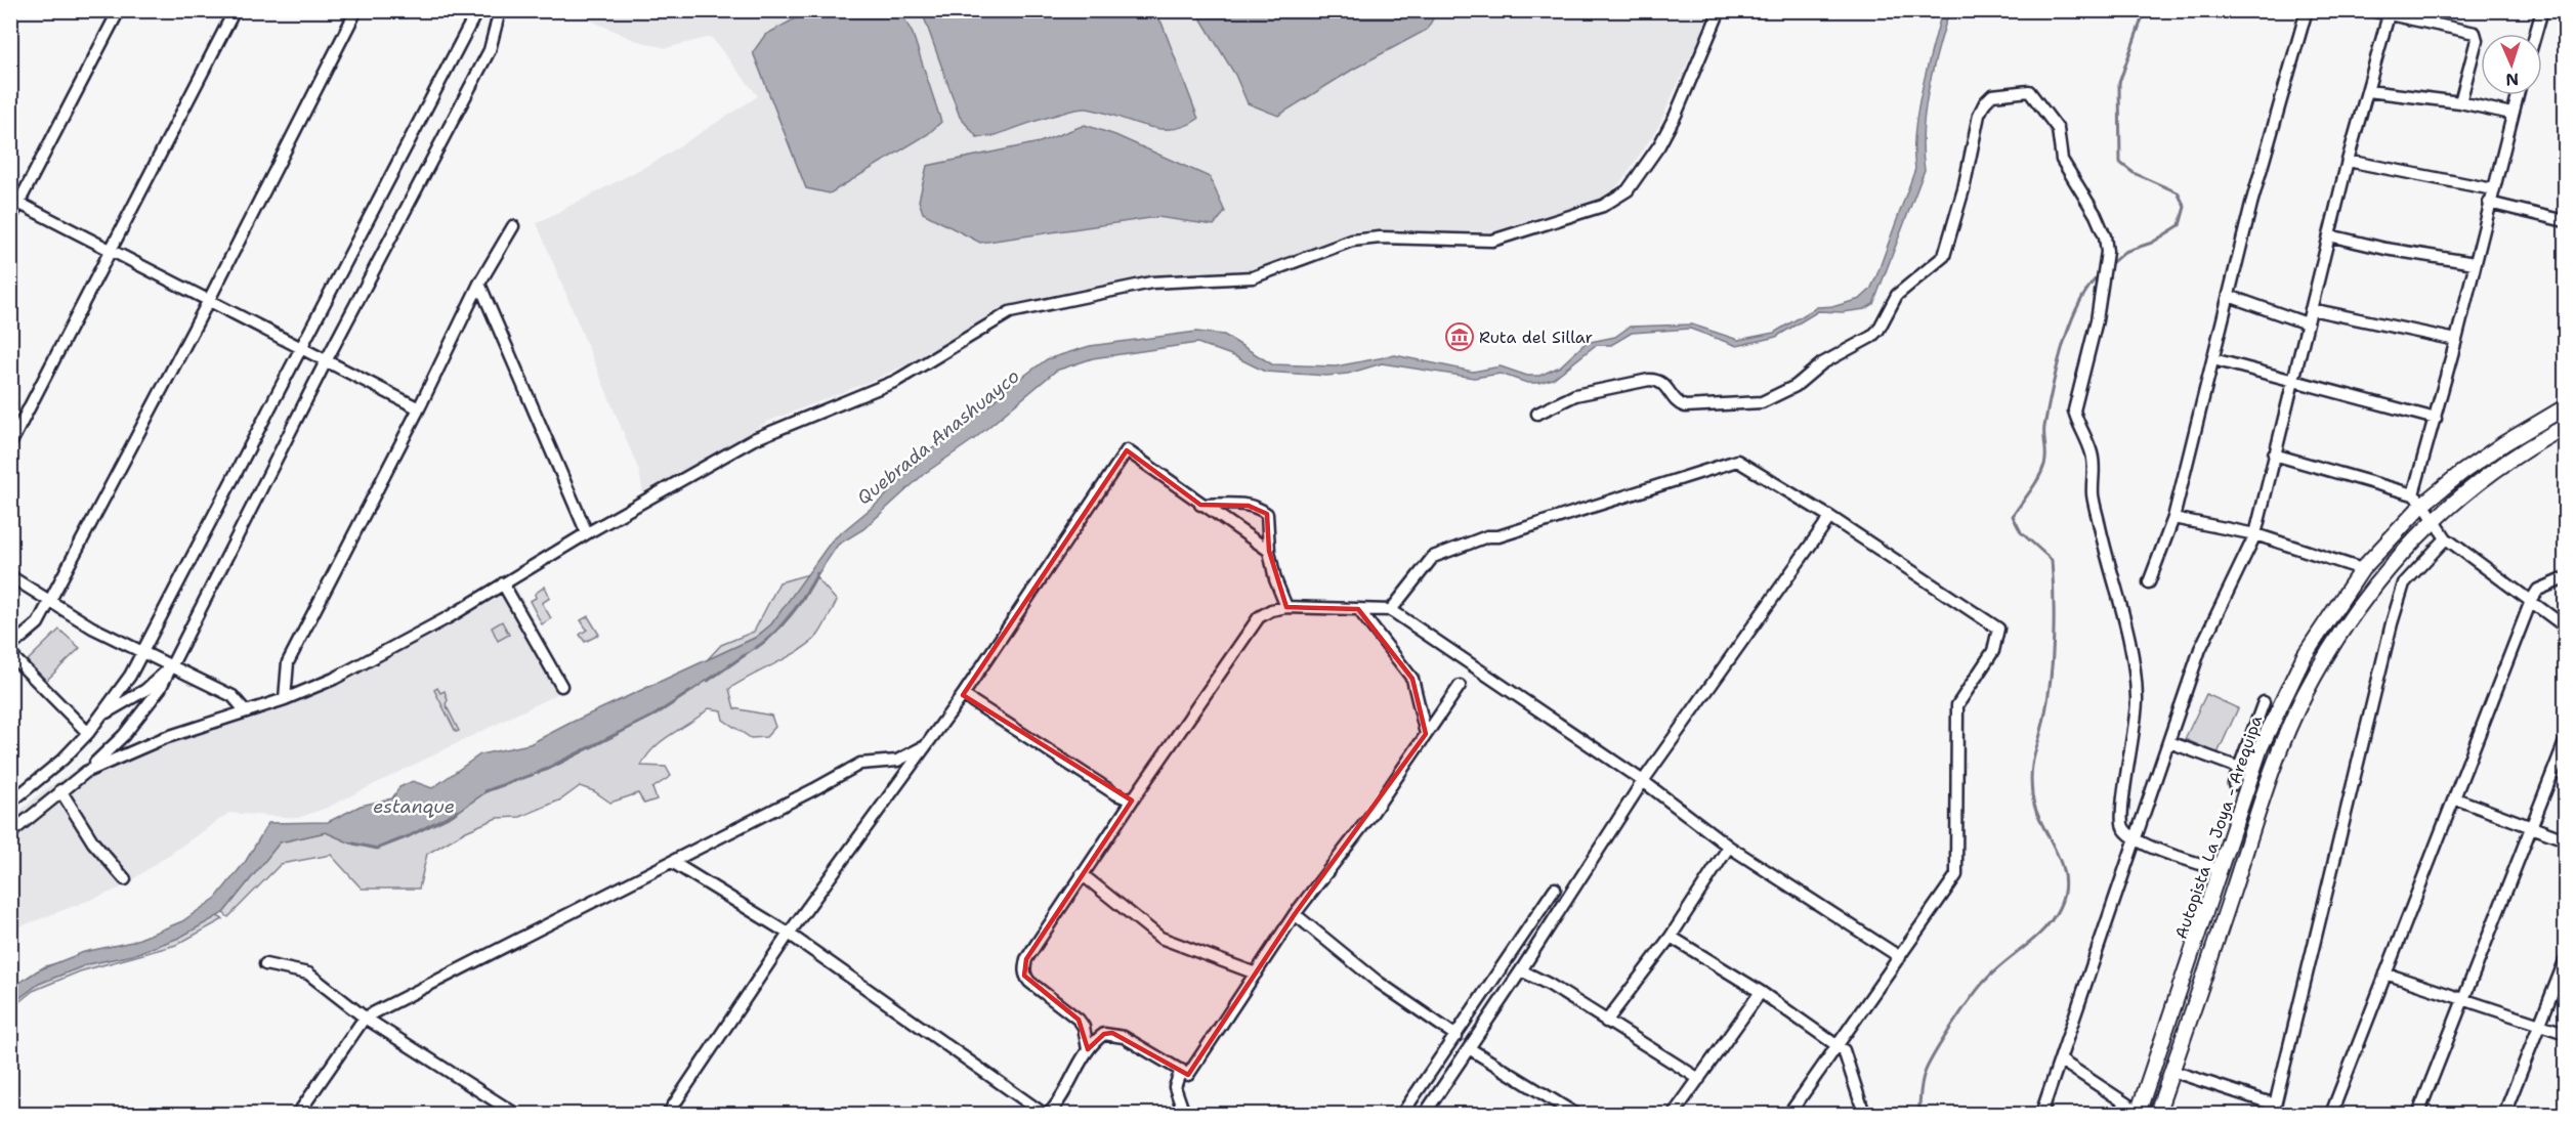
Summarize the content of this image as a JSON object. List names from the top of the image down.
{
  "streets": {
    "main road": ["Autopista La Joya - Arequipa"]
  },
  "water": ["Quebrada Anashuayco", "estanque"],
  "places": {
    "museum": ["Ruta del Sillar"]
  },
  "north": "bottom"
}
